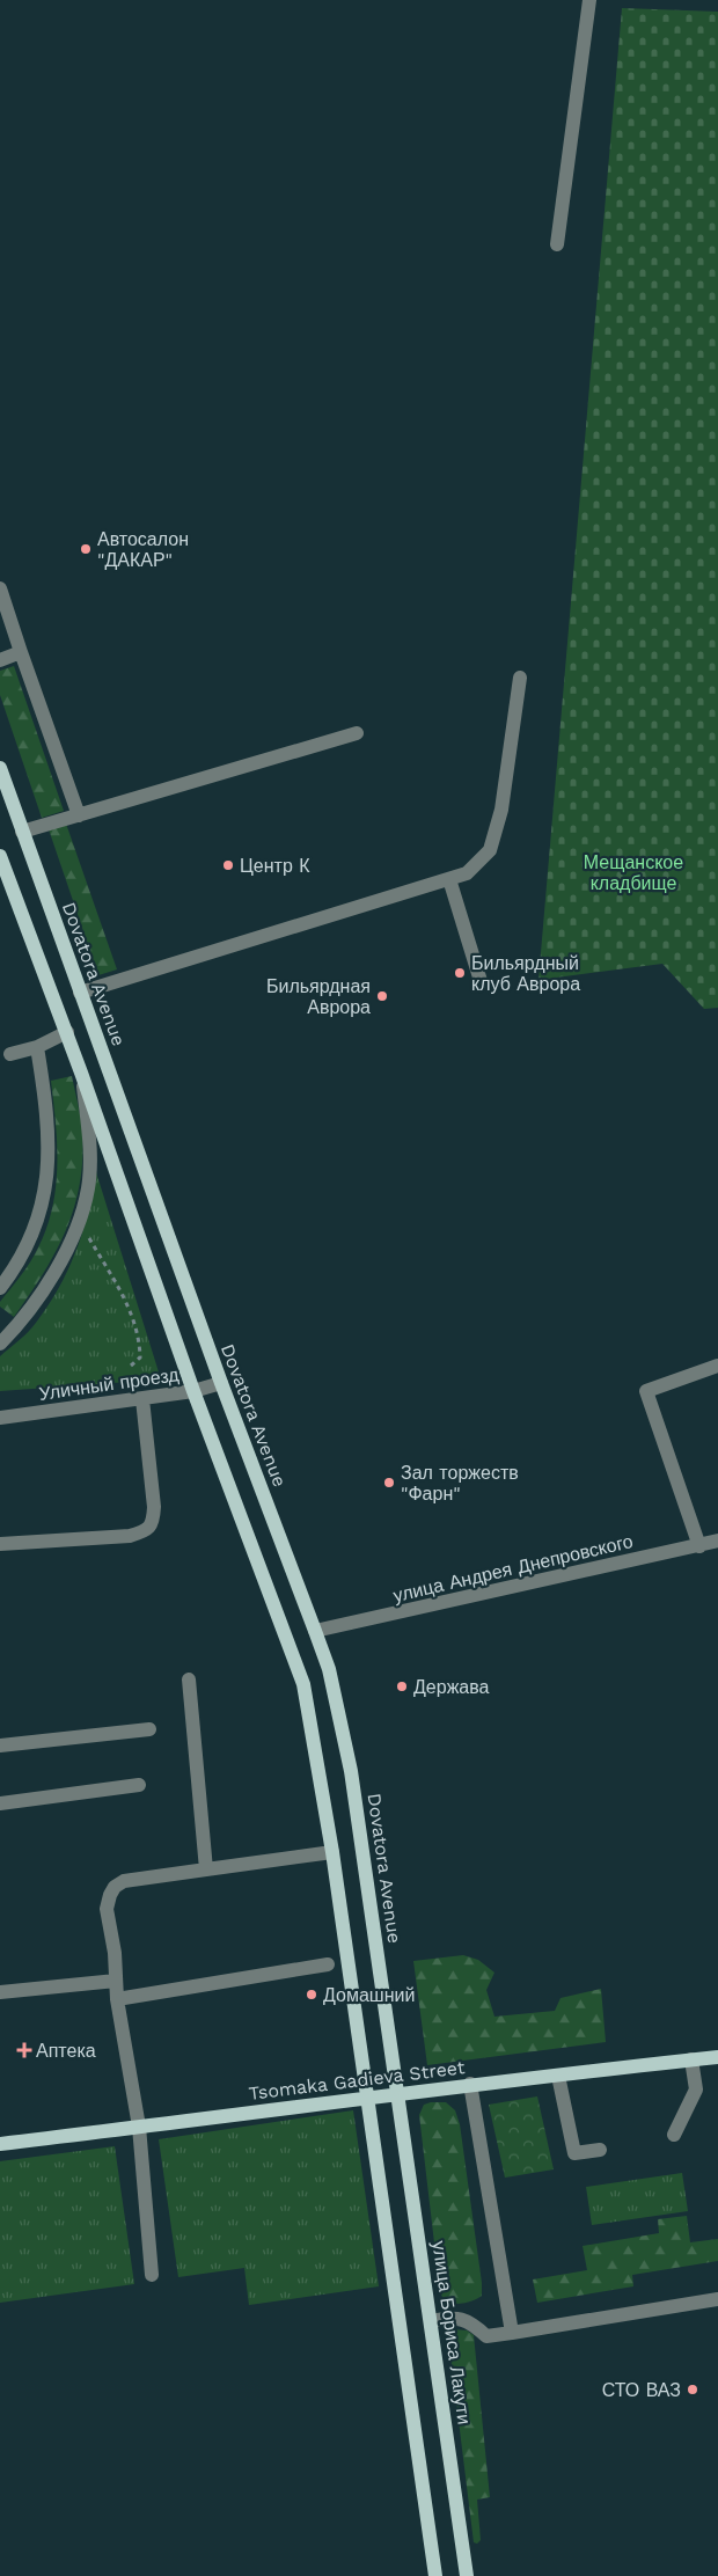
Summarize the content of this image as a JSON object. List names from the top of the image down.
{
  "streets": {
    "main road": ["Dovatora Avenue", "Tsomaka Gadieva Street", "улица Бориса Лакути"],
    "street": ["Уличный проезд", "улица Андрея Днепровского"]
  },
  "crossings": [
    ["Dovatora Avenue", "Уличный проезд"],
    ["Dovatora Avenue", "улица Андрея Днепровского"],
    ["Dovatora Avenue", "Tsomaka Gadieva Street"],
    ["Dovatora Avenue", "улица Бориса Лакути"],
    ["Tsomaka Gadieva Street", "улица Бориса Лакути"]
  ],
  "parks": ["Мещанское кладбище"],
  "places": {
    "other": [
      "Автосалон \"ДАКАР\"",
      "Центр К",
      "Бильярдный клуб Аврора",
      "Бильярдная Аврора",
      "Зал торжеств \"Фарн\"",
      "Держава",
      "Домашний",
      "СТО ВАЗ"
    ],
    "health": ["Аптека"]
  }
}
